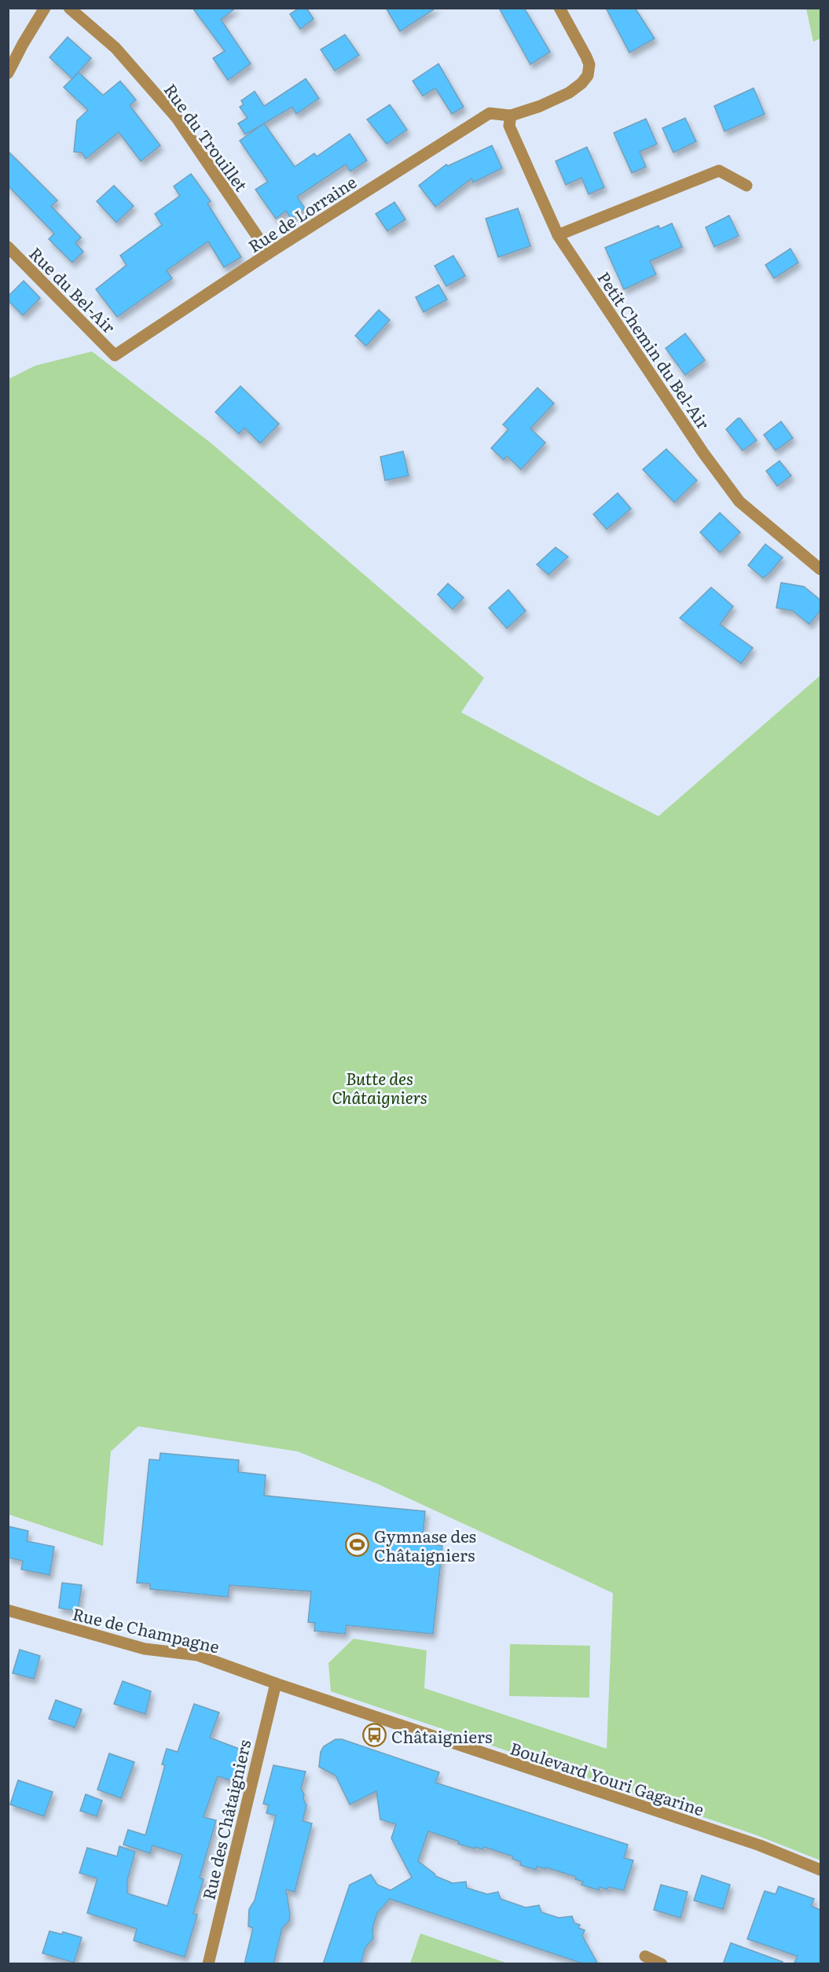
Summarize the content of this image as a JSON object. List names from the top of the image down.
{
  "streets": {
    "street": [
      "Rue du Trouillet",
      "Rue de Lorraine",
      "Rue du Bel-Air",
      "Petit Chemin du Bel-Air",
      "Rue de Champagne",
      "Boulevard Youri Gagarine",
      "Rue des Châtaigniers"
    ]
  },
  "crossings": [
    ["Rue du Trouillet", "Rue de Lorraine"],
    ["Rue de Lorraine", "Rue du Bel-Air"],
    ["Rue de Lorraine", "Petit Chemin du Bel-Air"],
    ["Rue de Champagne", "Boulevard Youri Gagarine"],
    ["Rue de Champagne", "Rue des Châtaigniers"],
    ["Boulevard Youri Gagarine", "Rue des Châtaigniers"]
  ],
  "parks": ["Butte des Châtaigniers"],
  "places": {
    "sports": ["Gymnase des Châtaigniers"],
    "bus stop": ["Châtaigniers"]
  }
}
